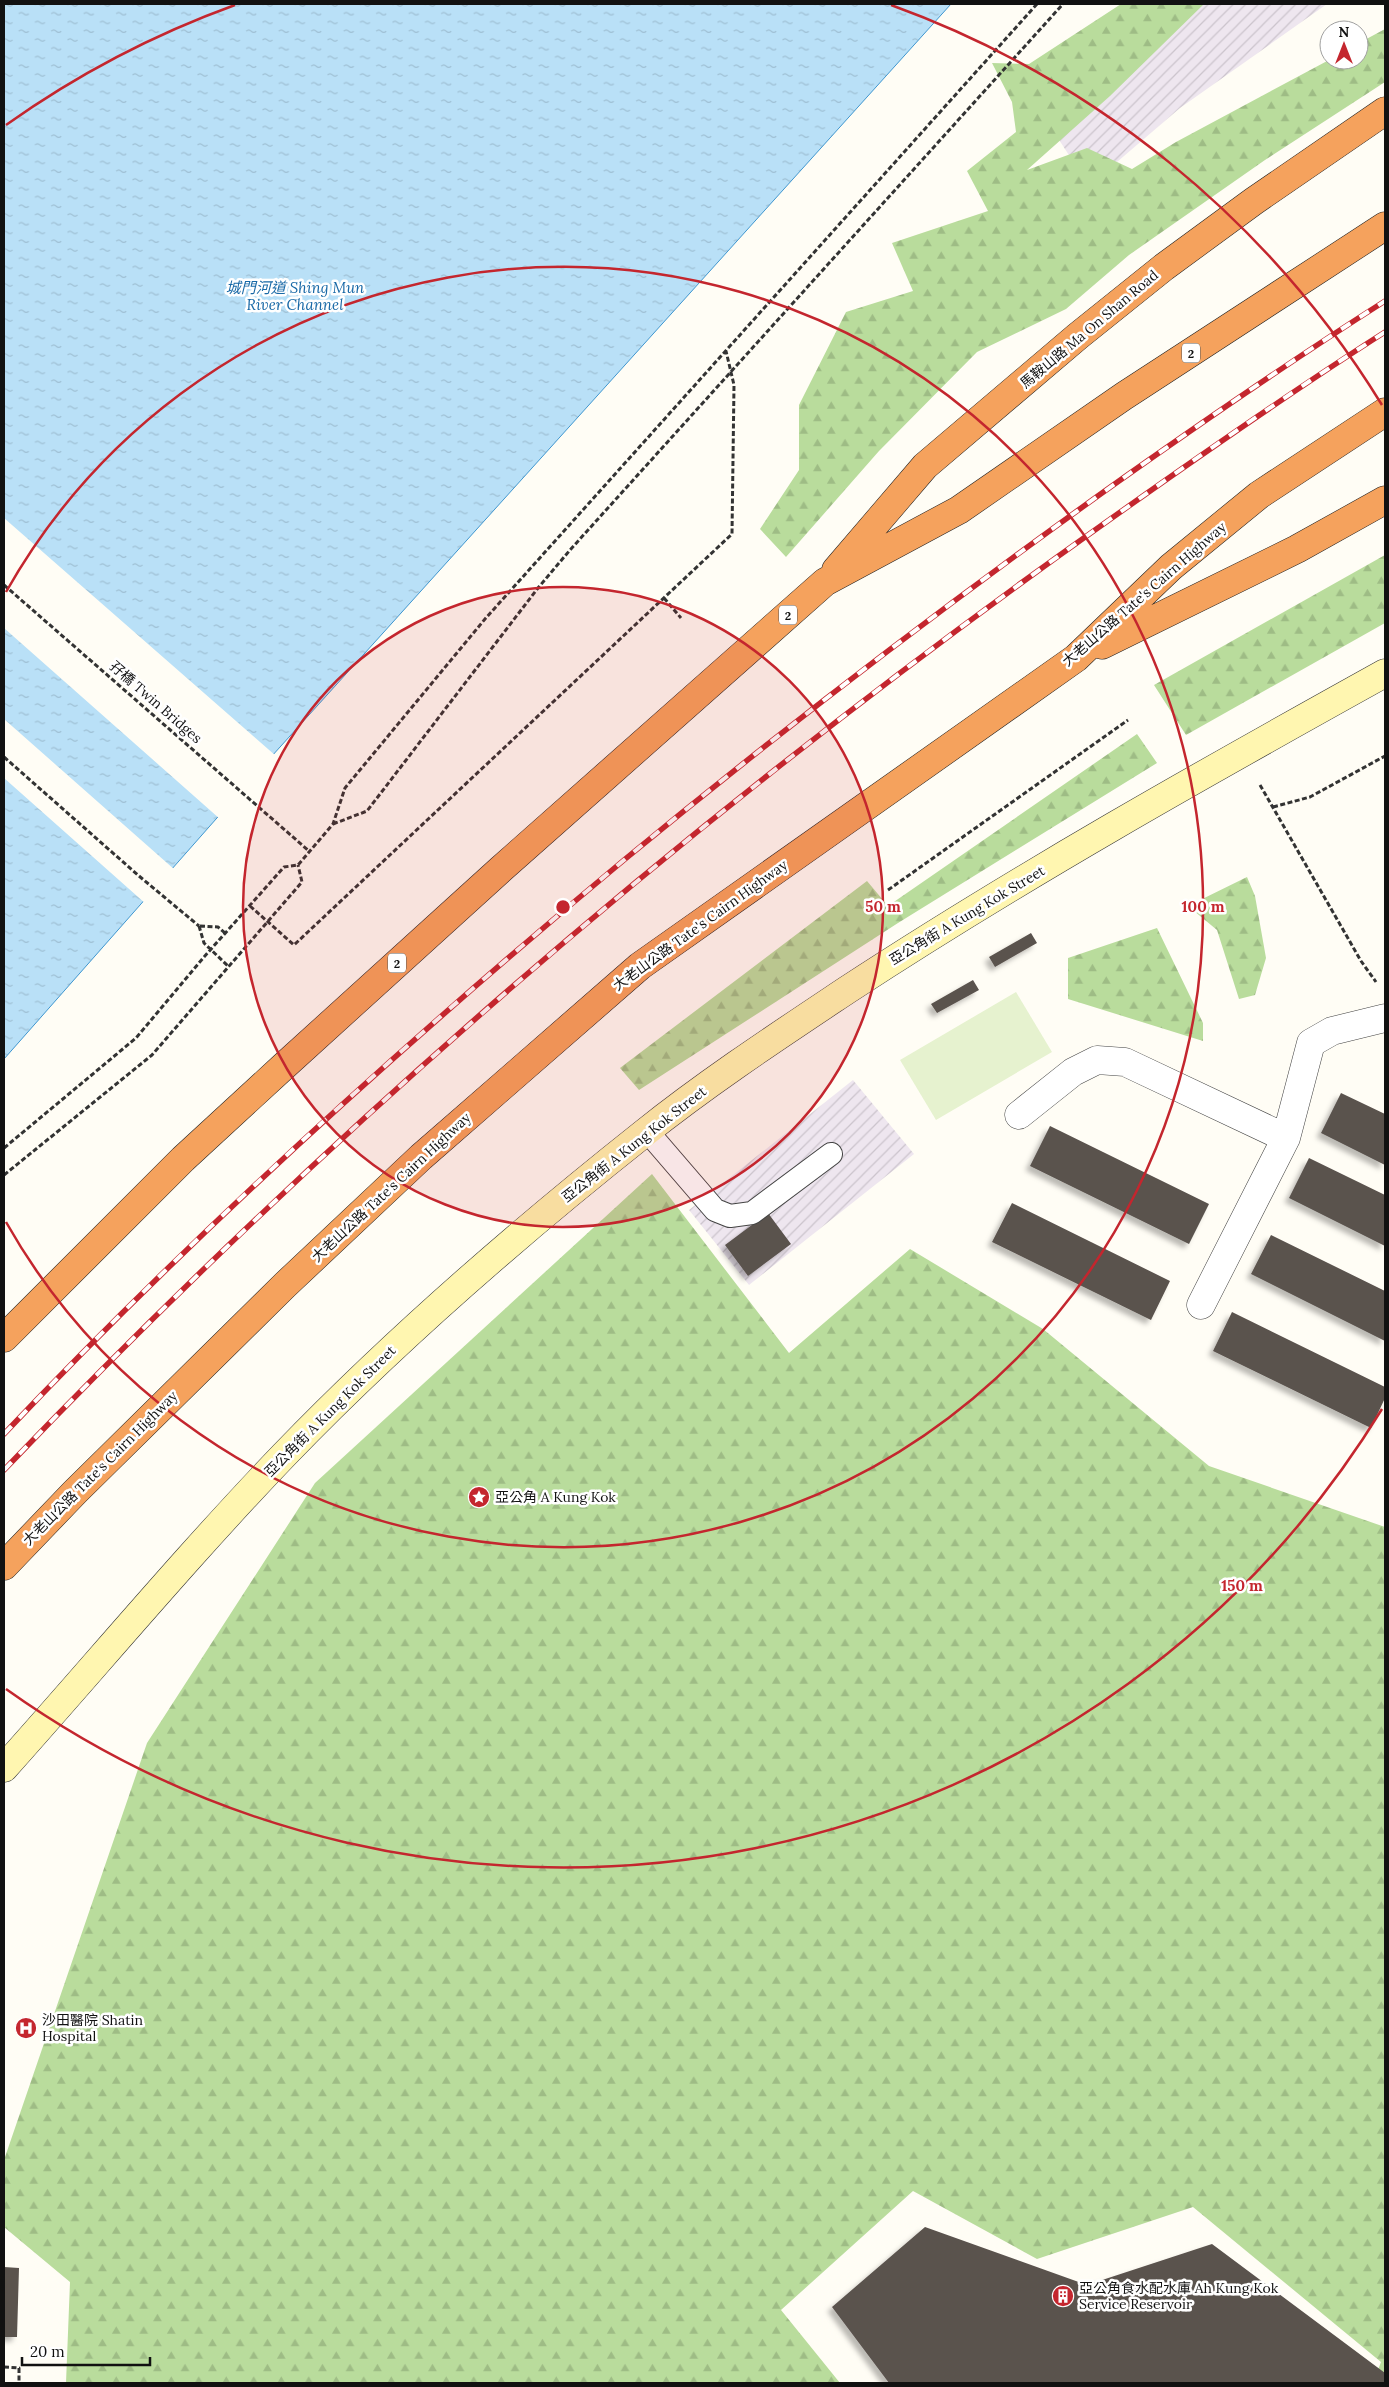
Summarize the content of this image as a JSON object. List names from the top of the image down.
{
  "streets": {
    "highway": ["馬鞍山路 Ma On Shan Road", "2", "大老山公路 Tate's Cairn Highway"],
    "main road": ["亞公角街 A Kung Kok Street"],
    "path": ["孖橋 Twin Bridges"]
  },
  "crossings": [
    ["馬鞍山路 Ma On Shan Road", "2"]
  ],
  "water": ["城門河道 Shing Mun River Channel"],
  "places": {
    "place": ["亞公角 A Kung Kok"],
    "hospital": ["沙田醫院 Shatin Hospital"],
    "building": ["亞公角食水配水庫 Ah Kung Kok Service Reservoir"]
  },
  "scale_bar": "20 m",
  "north": "top",
  "rings": ["50 m", "100 m", "150 m"]
}
